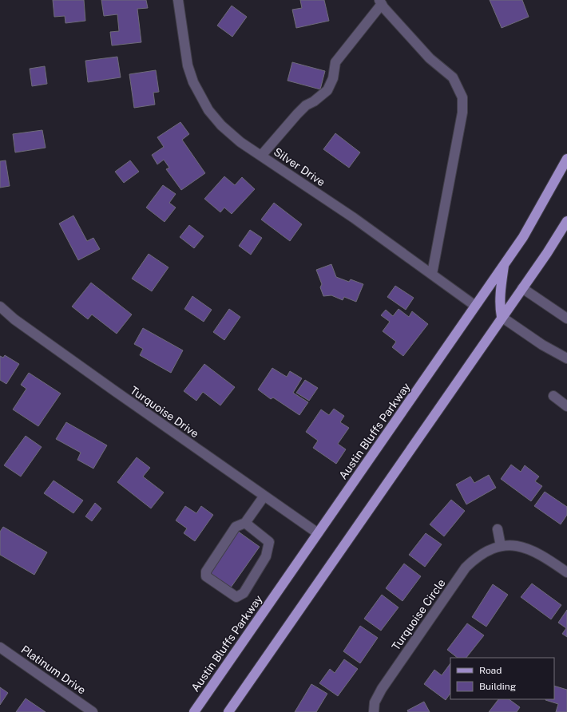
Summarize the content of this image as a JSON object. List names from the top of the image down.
{
  "streets": {
    "main road": ["Austin Bluffs Parkway"],
    "street": [
      "Silver Drive",
      "Turquoise Drive",
      "Turquoise Circle",
      "Platinum Drive"
    ]
  },
  "crossings": [
    ["Silver Drive", "Austin Bluffs Parkway"],
    ["Turquoise Drive", "Austin Bluffs Parkway"]
  ],
  "legend": ["Road", "Building"]
}
